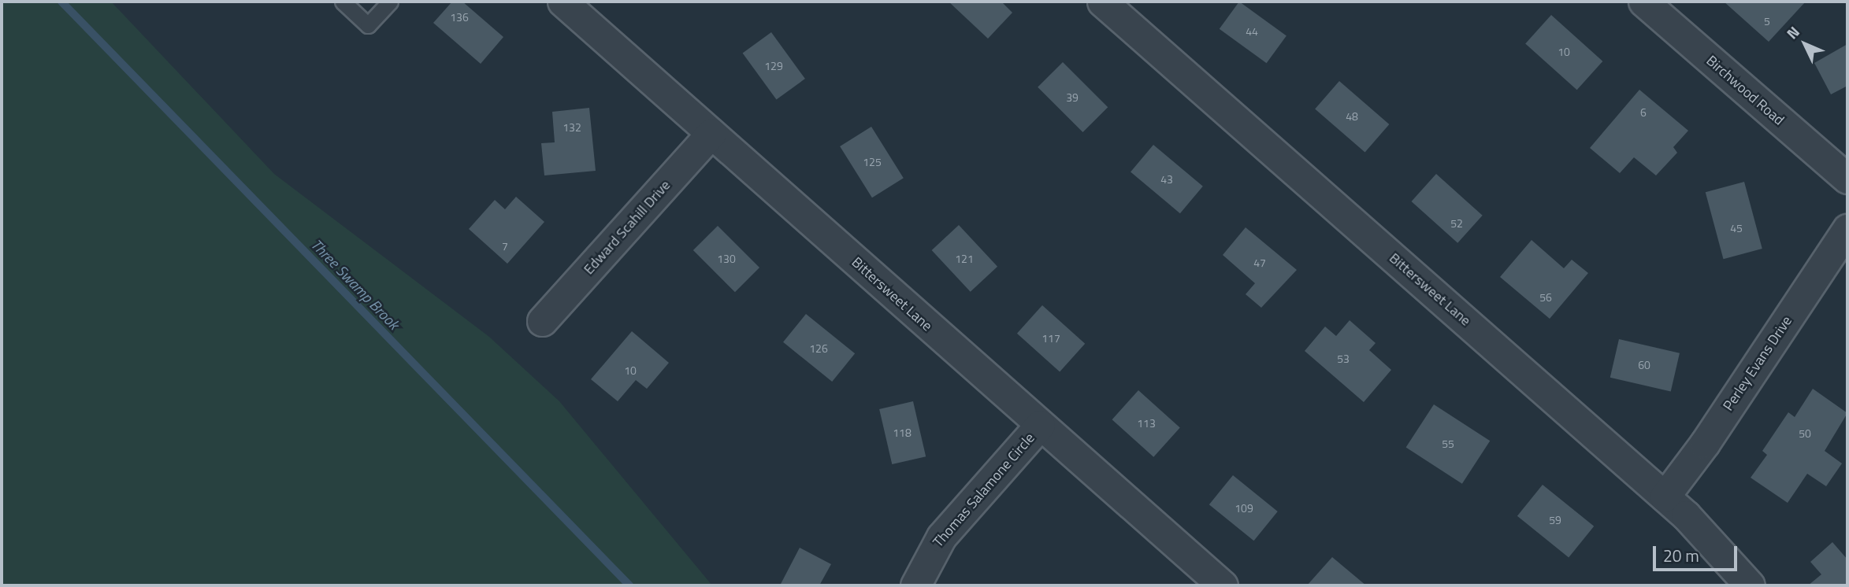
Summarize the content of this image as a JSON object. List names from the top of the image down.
{
  "streets": {
    "street": [
      "Birchwood Road",
      "Edward Scahill Drive",
      "Bittersweet Lane",
      "Perley Evans Drive",
      "Thomas Salamone Circle"
    ]
  },
  "crossings": [
    ["Edward Scahill Drive", "Bittersweet Lane"],
    ["Bittersweet Lane", "Perley Evans Drive"],
    ["Bittersweet Lane", "Thomas Salamone Circle"]
  ],
  "water": ["Three Swamp Brook"],
  "house_numbers": [
    "136",
    "5",
    "44",
    "10",
    "129",
    "39",
    "6",
    "48",
    "132",
    "125",
    "43",
    "52",
    "45",
    "7",
    "130",
    "121",
    "47",
    "56",
    "117",
    "126",
    "53",
    "60",
    "10",
    "113",
    "118",
    "50",
    "55",
    "109",
    "59"
  ],
  "scale_bar": "20 m",
  "north": "top left"
}
